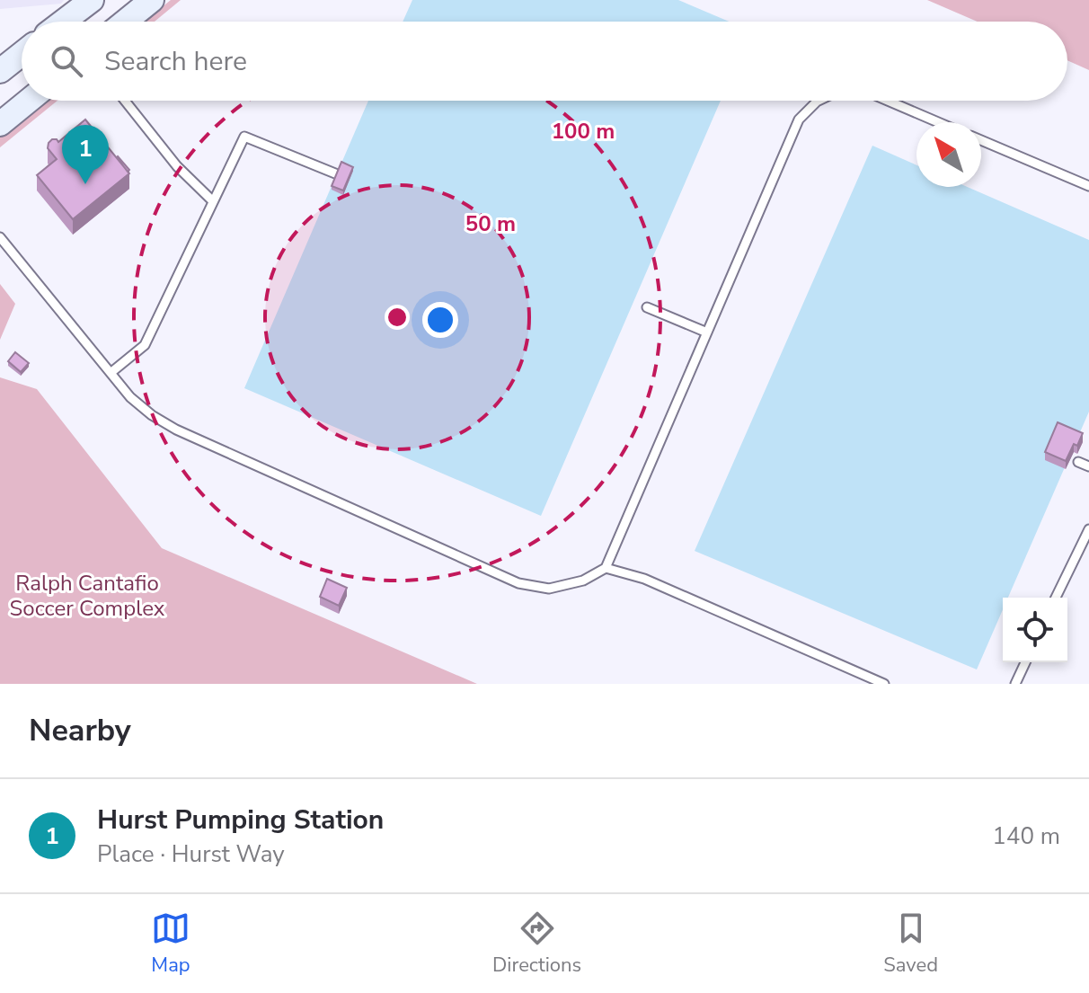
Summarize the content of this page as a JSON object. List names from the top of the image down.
{
  "parks": ["Ralph Cantafio Soccer Complex"],
  "north": "top left",
  "page": {
    "search": "Search here",
    "pins": "1",
    "heading": "Nearby",
    "list": [
      {
        "mark": "1",
        "name": "Hurst Pumping Station",
        "note": "Place · Hurst Way",
        "value": "140 m"
      }
    ],
    "nav": ["Map", "Directions", "Saved"]
  },
  "rings": ["100 m", "50 m"]
}
